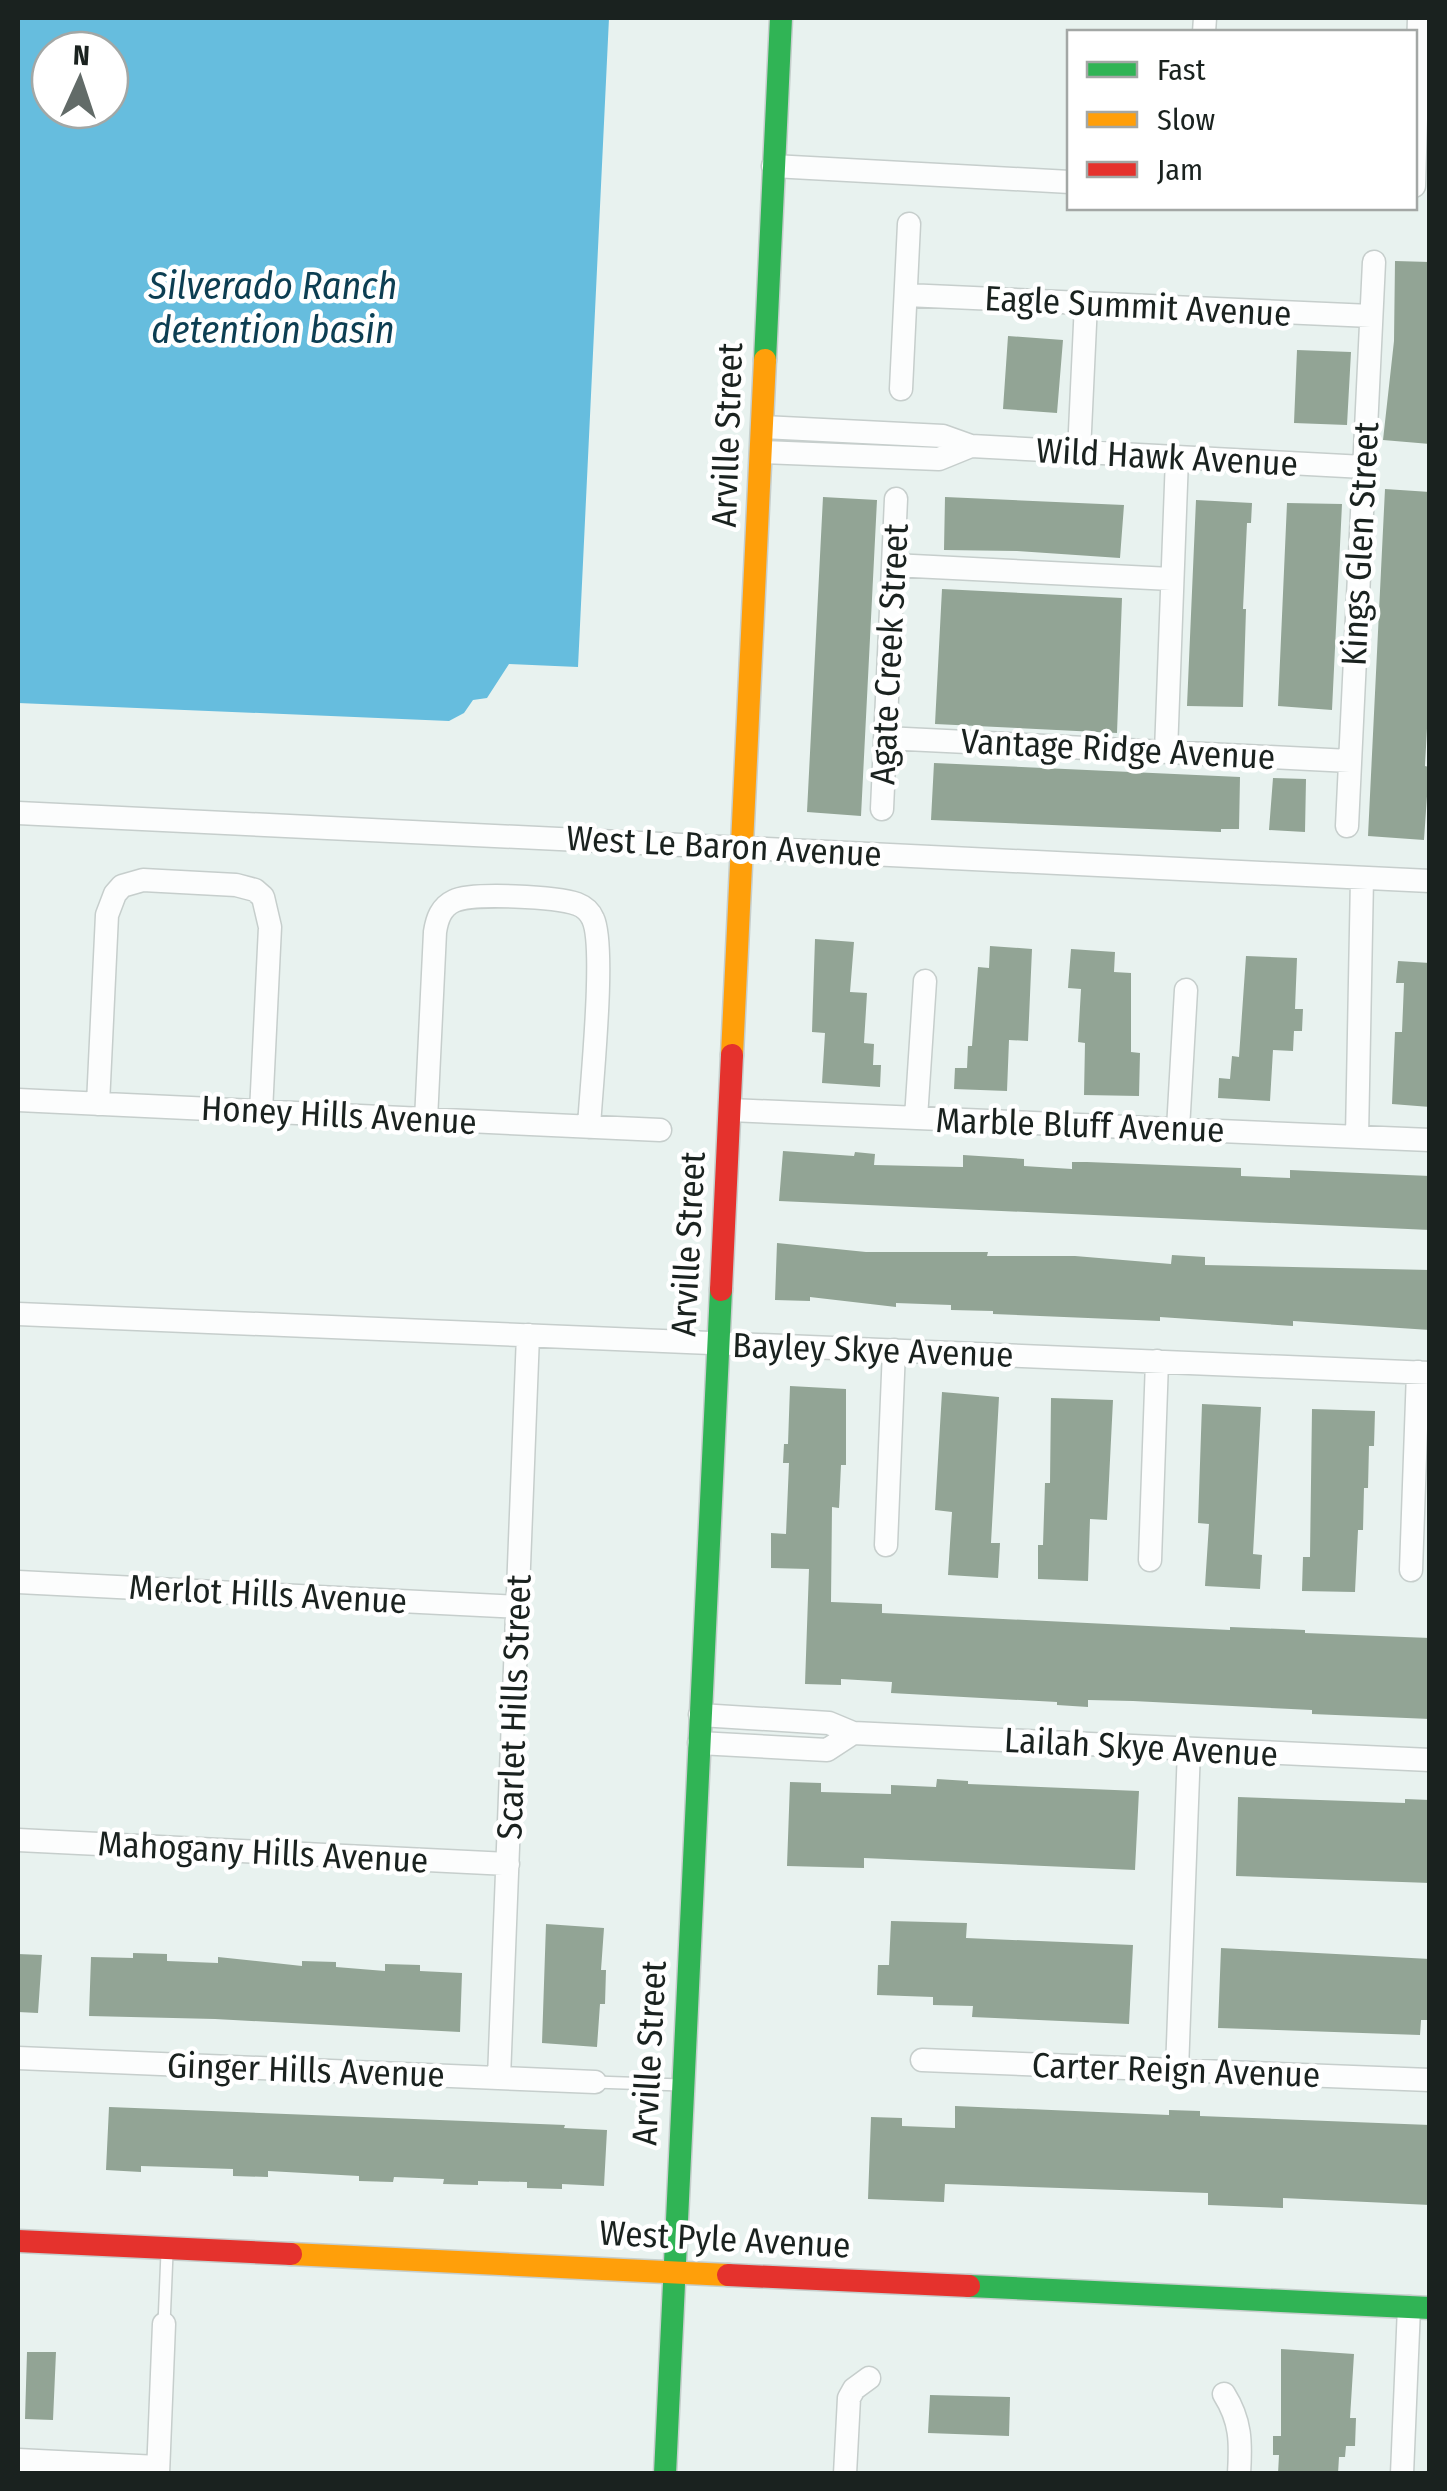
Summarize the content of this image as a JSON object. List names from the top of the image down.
{
  "streets": {
    "street": [
      "Eagle Summit Avenue",
      "Arville Street",
      "Wild Hawk Avenue",
      "Kings Glen Street",
      "Agate Creek Street",
      "Vantage Ridge Avenue",
      "West Le Baron Avenue",
      "Honey Hills Avenue",
      "Marble Bluff Avenue",
      "Bayley Skye Avenue",
      "Merlot Hills Avenue",
      "Scarlet Hills Street",
      "Lailah Skye Avenue",
      "Mahogany Hills Avenue",
      "Ginger Hills Avenue",
      "Carter Reign Avenue",
      "West Pyle Avenue"
    ]
  },
  "crossings": [
    ["Eagle Summit Avenue", "Kings Glen Street"],
    ["Arville Street", "Wild Hawk Avenue"],
    ["Arville Street", "West Le Baron Avenue"],
    ["Arville Street", "Marble Bluff Avenue"],
    ["Arville Street", "Bayley Skye Avenue"],
    ["Arville Street", "Lailah Skye Avenue"],
    ["Arville Street", "West Pyle Avenue"],
    ["Wild Hawk Avenue", "Kings Glen Street"],
    ["Kings Glen Street", "Vantage Ridge Avenue"],
    ["Agate Creek Street", "Vantage Ridge Avenue"],
    ["Bayley Skye Avenue", "Scarlet Hills Street"],
    ["Merlot Hills Avenue", "Scarlet Hills Street"],
    ["Scarlet Hills Street", "Mahogany Hills Avenue"],
    ["Scarlet Hills Street", "Ginger Hills Avenue"]
  ],
  "water": ["Silverado Ranch detention basin"],
  "legend": ["Fast", "Slow", "Jam"],
  "north": "top"
}
